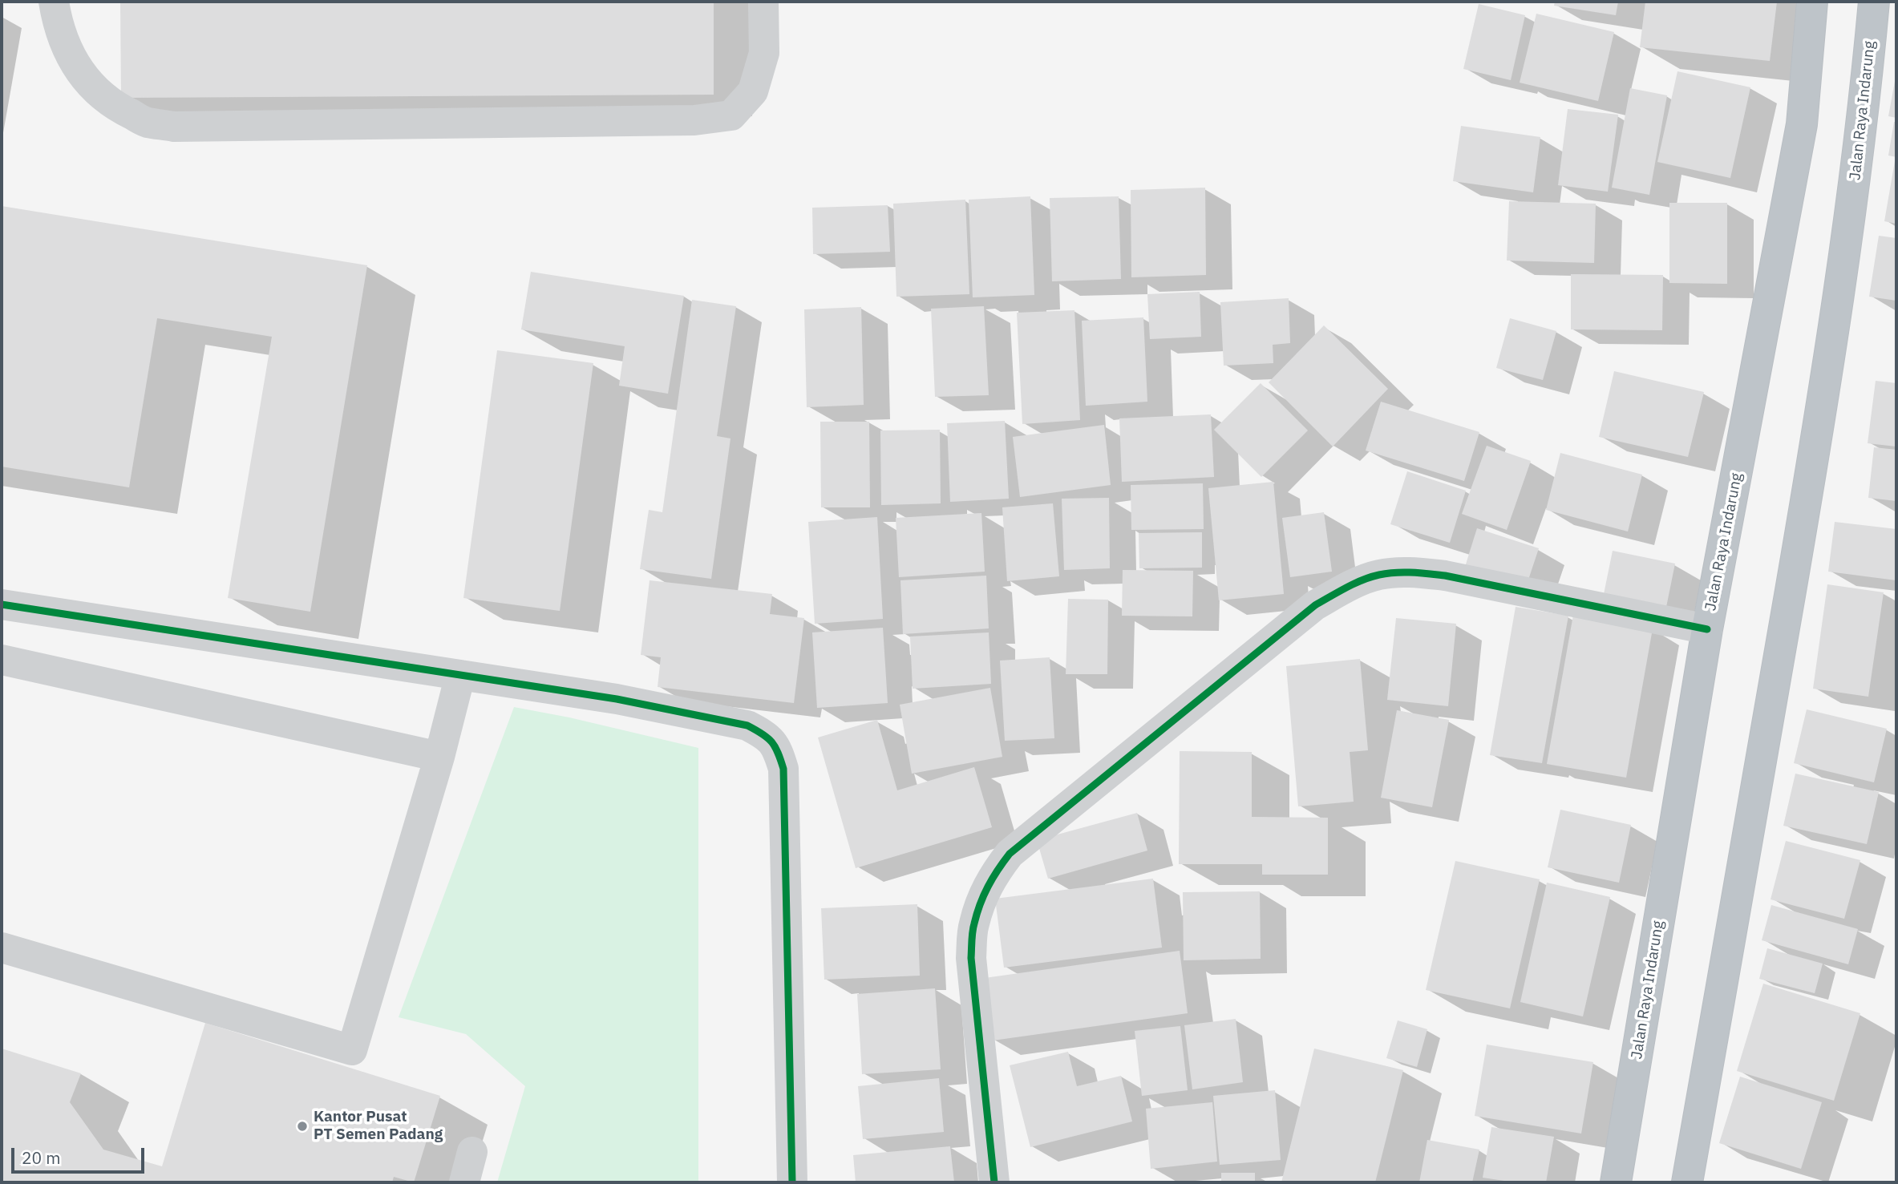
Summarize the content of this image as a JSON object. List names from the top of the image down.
{
  "streets": {
    "highway": ["Jalan Raya Indarung"]
  },
  "places": ["Kantor Pusat PT Semen Padang"],
  "scale_bar": "20 m"
}
